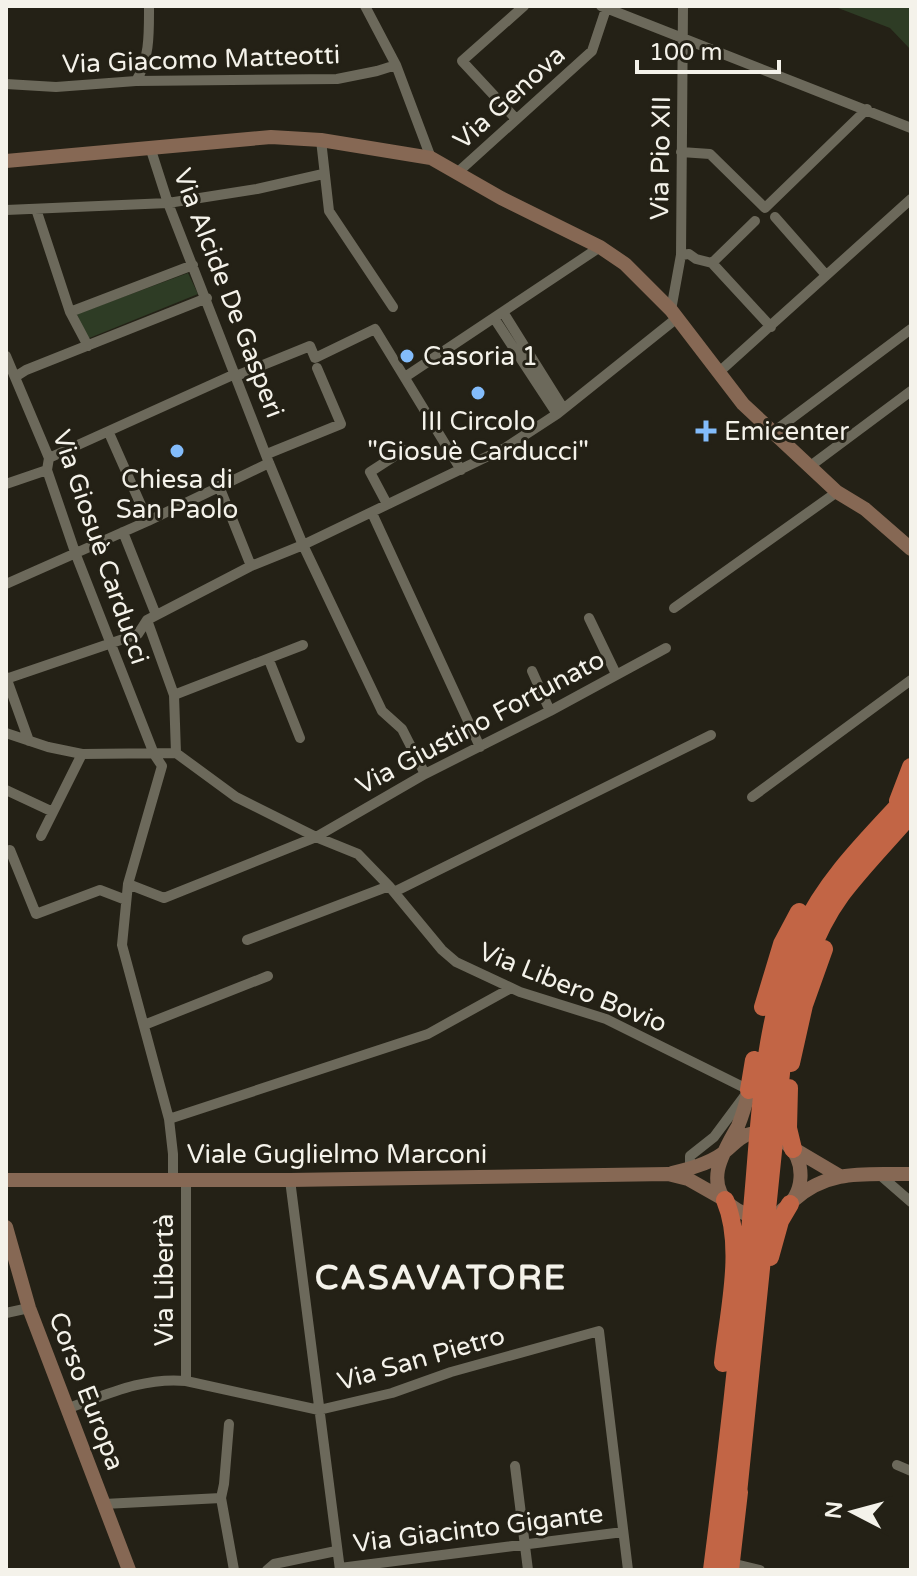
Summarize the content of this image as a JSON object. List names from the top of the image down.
{
  "streets": {
    "street": [
      "Via Giacomo Matteotti",
      "Via Genova",
      "Via Pio XII",
      "Via Alcide De Gasperi",
      "Via Giosuè Carducci",
      "Via Giustino Fortunato",
      "Via Libero Bovio",
      "Viale Guglielmo Marconi",
      "Via Libertà",
      "Via San Pietro",
      "Corso Europa",
      "Via Giacinto Gigante"
    ]
  },
  "crossings": [
    ["Via Alcide De Gasperi", "Via Giustino Fortunato"],
    ["Via Giosuè Carducci", "Via Libertà"],
    ["Via Giustino Fortunato", "Via Libero Bovio"],
    ["Via Giustino Fortunato", "Via Libertà"],
    ["Viale Guglielmo Marconi", "Via Libertà"],
    ["Via Libertà", "Via San Pietro"],
    ["Via San Pietro", "Corso Europa"],
    ["Via San Pietro", "Via Giacinto Gigante"]
  ],
  "districts": ["CASAVATORE"],
  "places": {
    "other": ["Casoria 1", "III Circolo \"Giosuè Carducci\"", "Chiesa di San Paolo"],
    "health": ["Emicenter"]
  },
  "scale_bar": "100 m",
  "north": "left"
}
